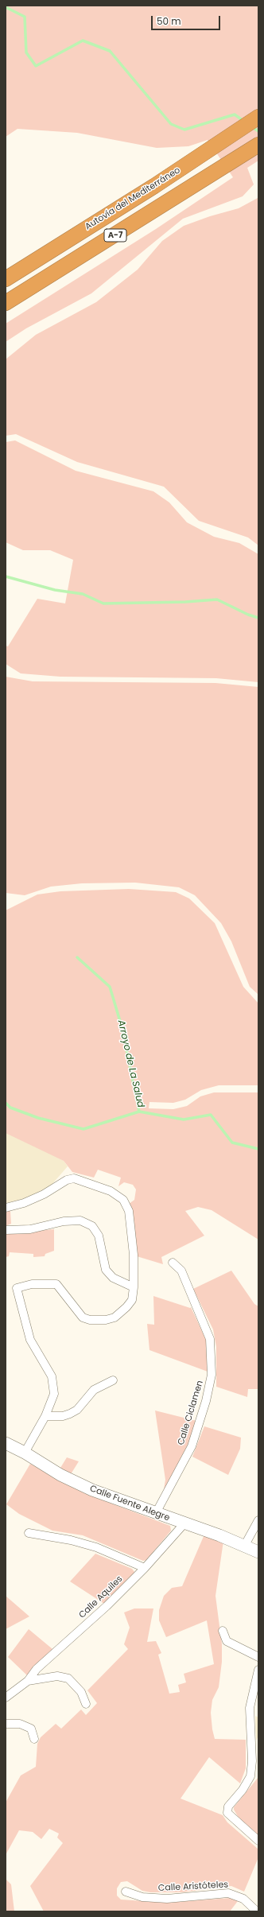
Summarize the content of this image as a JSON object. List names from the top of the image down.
{
  "streets": {
    "highway": ["Autovía del Mediterráneo", "A-7"],
    "street": [
      "Calle Ciclamen",
      "Calle Fuente Alegre",
      "Calle Aquiles",
      "Calle Aristóteles"
    ]
  },
  "crossings": [
    ["Calle Ciclamen", "Calle Fuente Alegre"],
    ["Calle Fuente Alegre", "Calle Aquiles"]
  ],
  "water": ["Arroyo de La Salud"],
  "scale_bar": "50 m"
}
